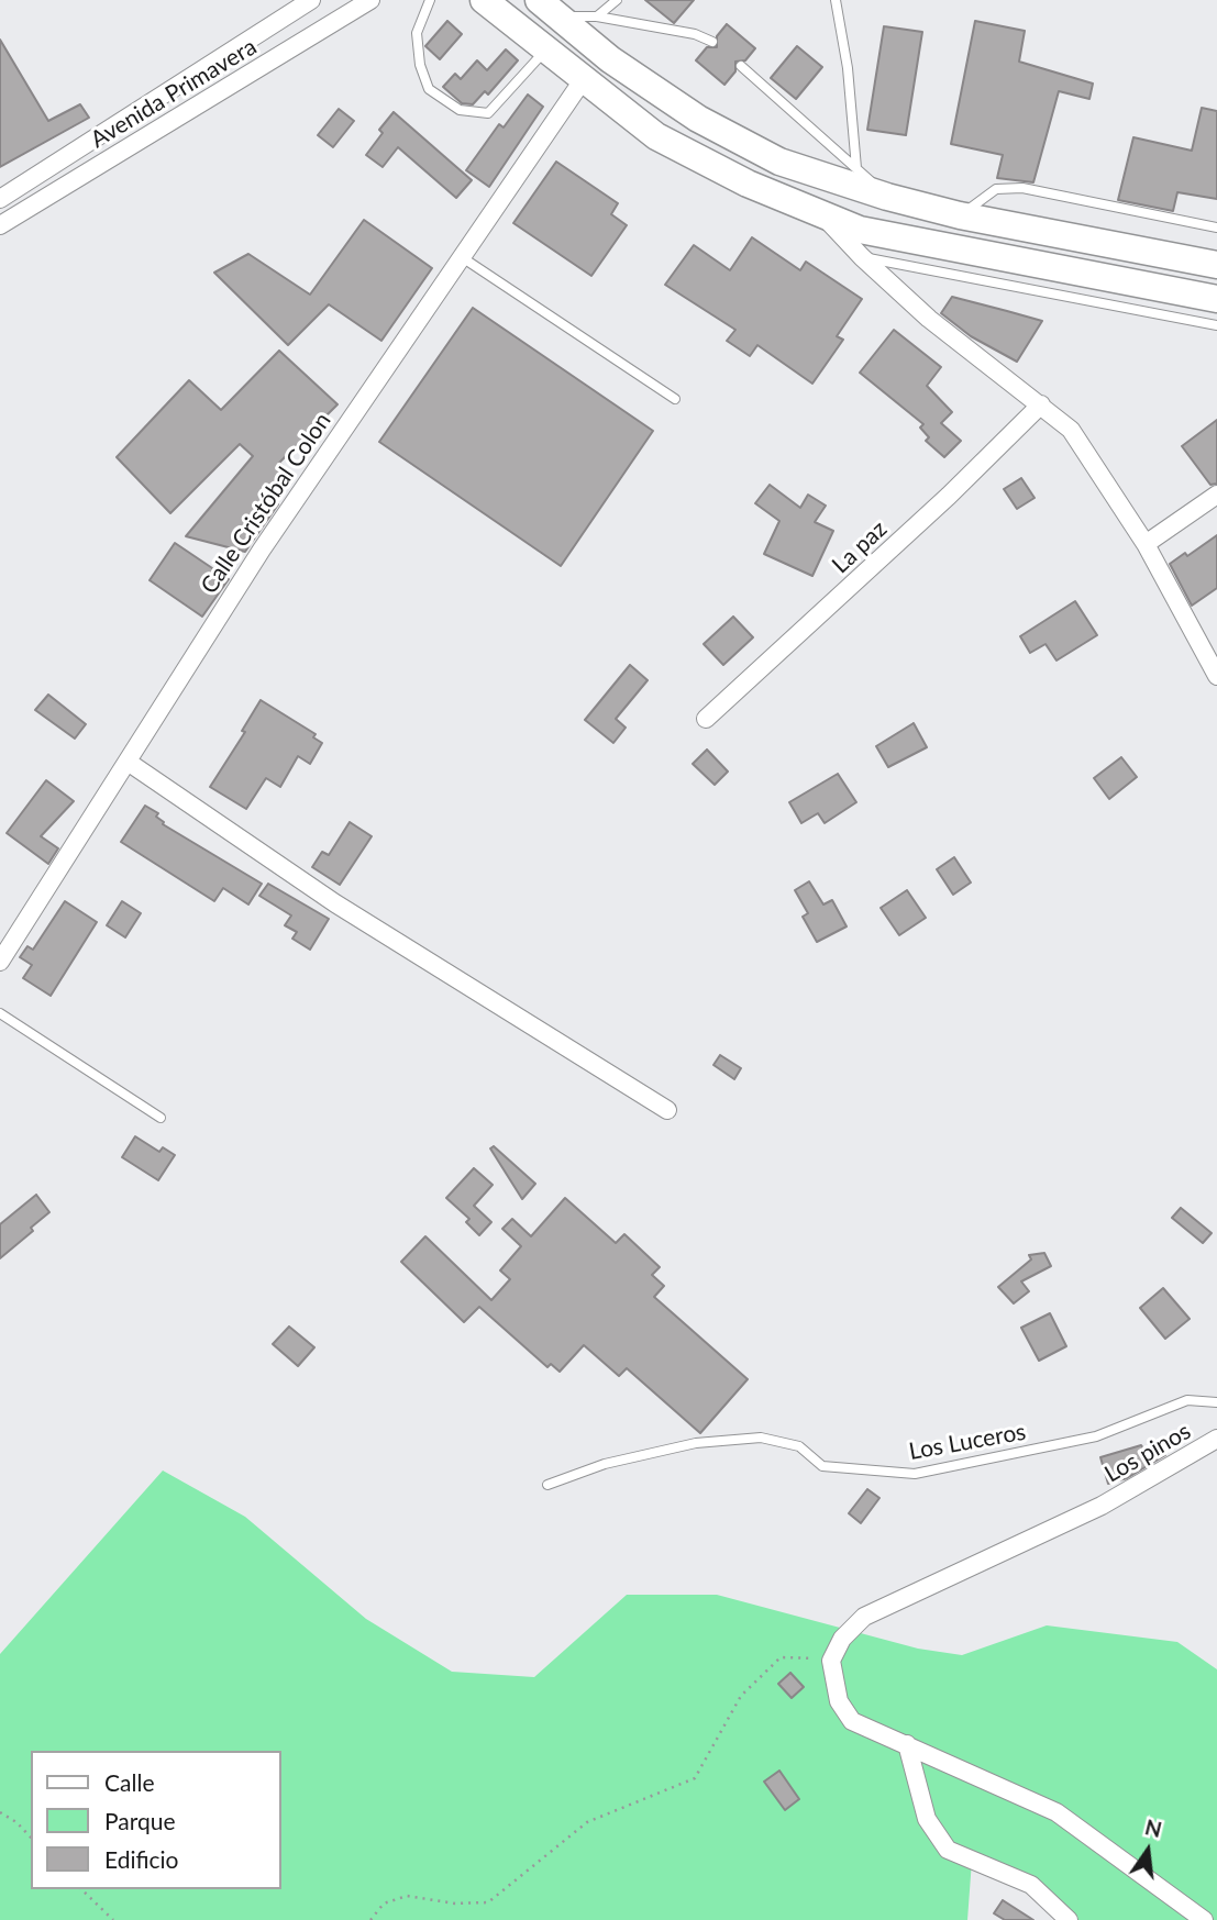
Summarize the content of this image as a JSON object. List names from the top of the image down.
{
  "streets": {
    "street": [
      "Avenida Primavera",
      "Calle Cristóbal Colon",
      "La paz",
      "Los pinos"
    ],
    "lane": ["Los Luceros"]
  },
  "legend": ["Calle", "Parque", "Edificio"],
  "north": "top"
}
